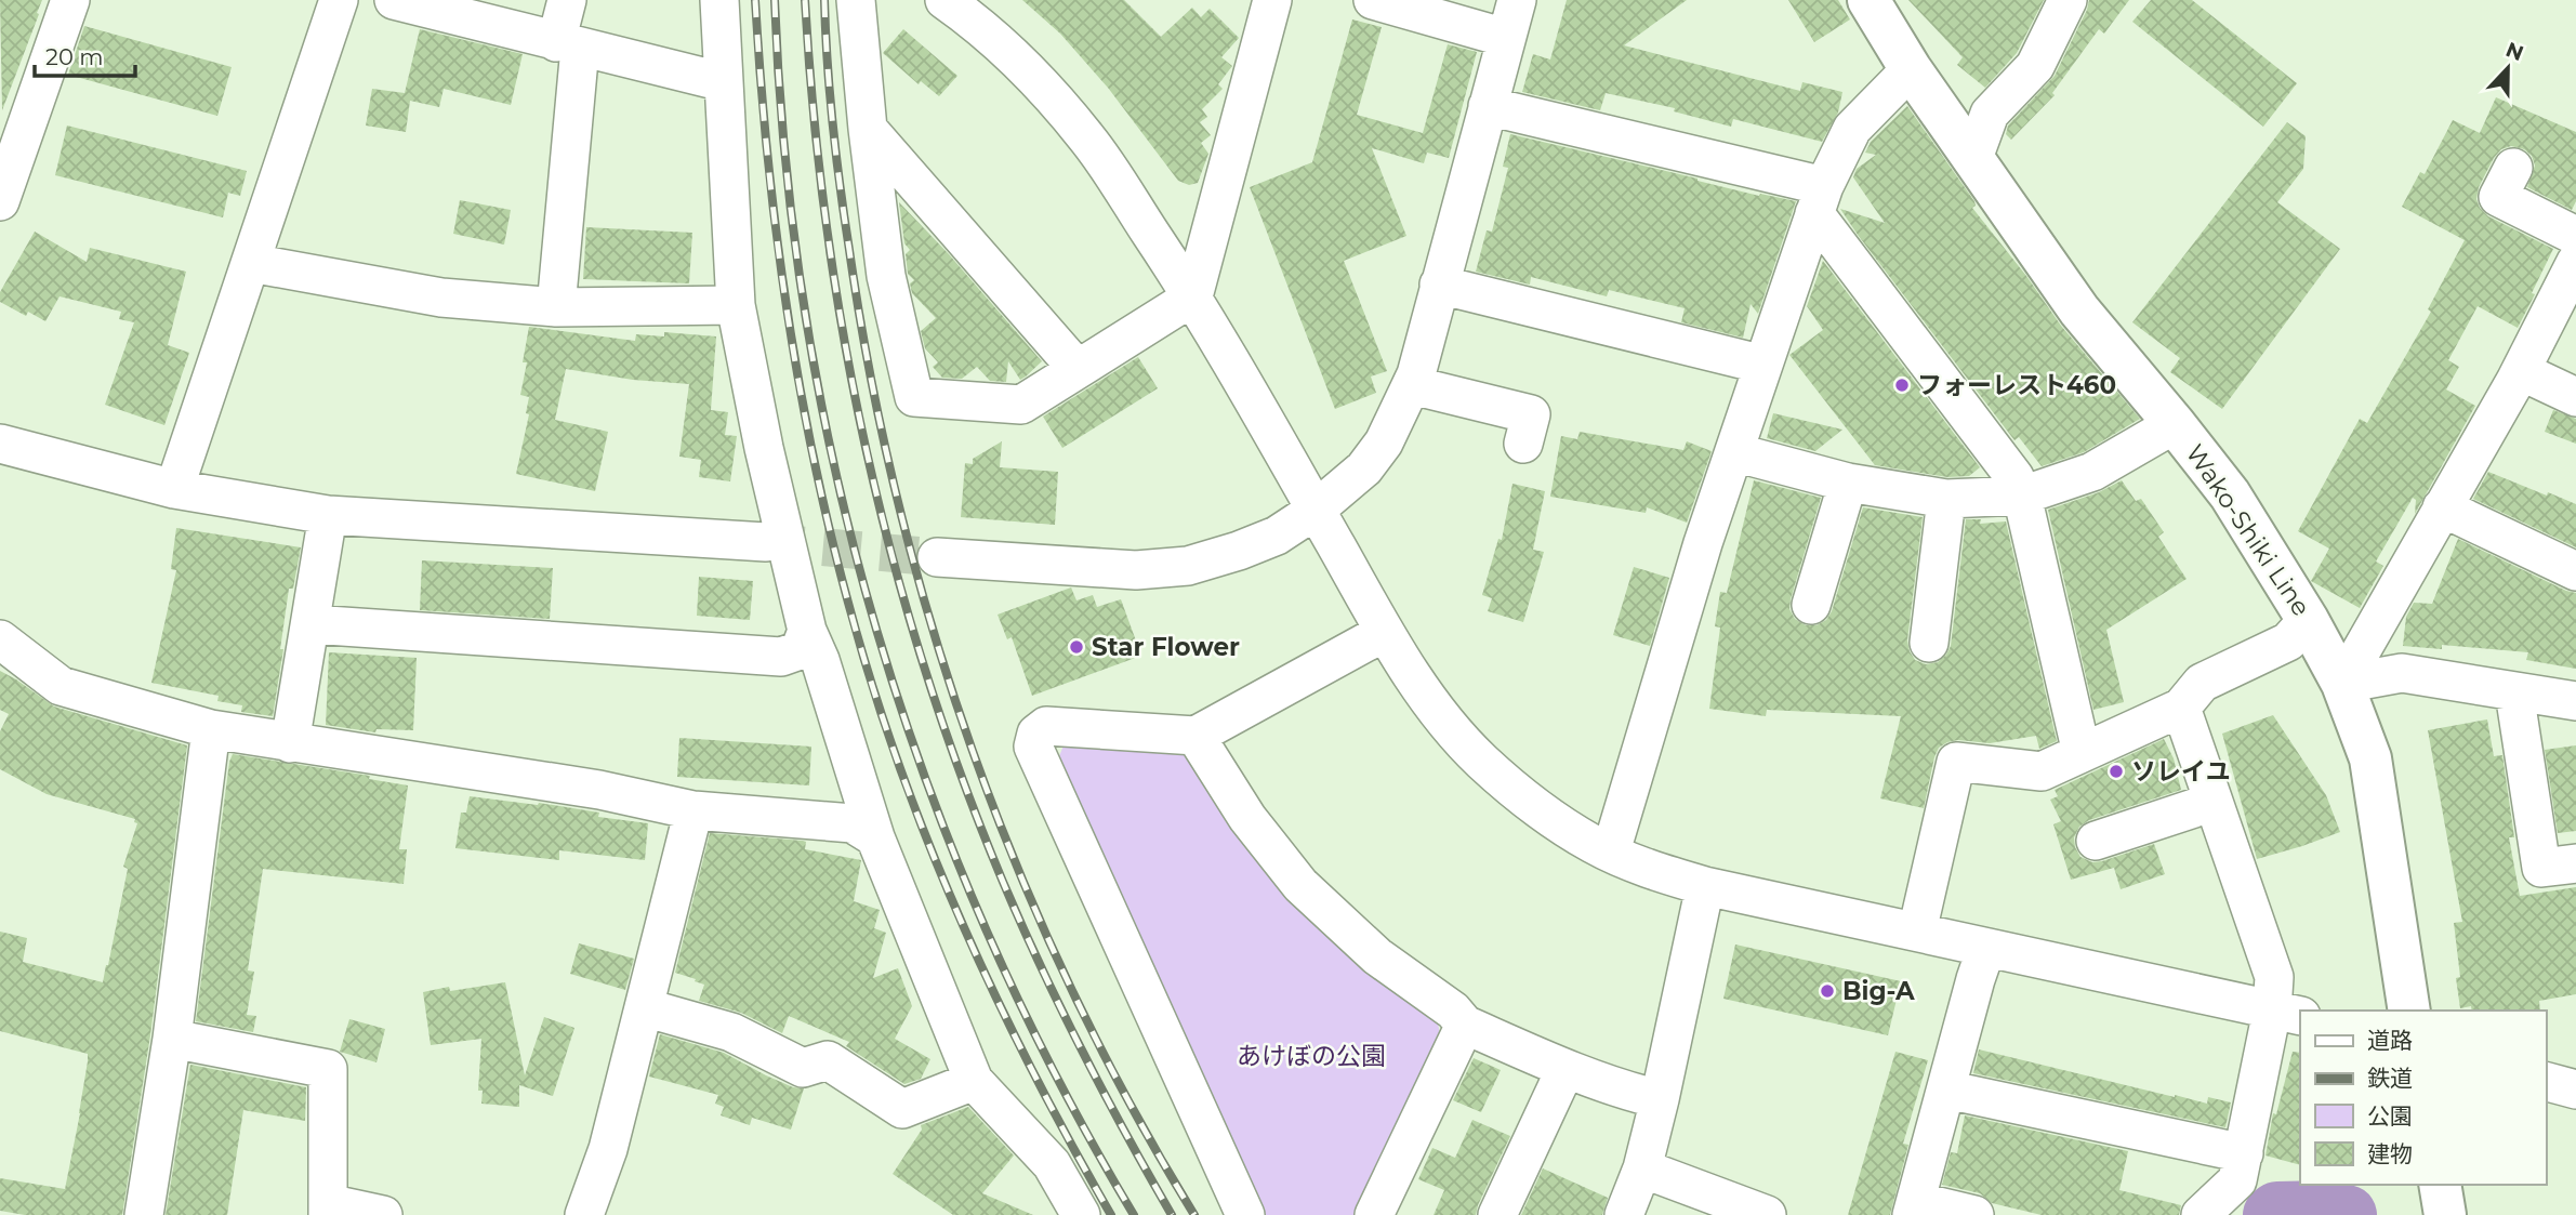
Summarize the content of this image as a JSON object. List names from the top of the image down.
{
  "streets": {
    "main road": ["Wako-Shiki Line"]
  },
  "parks": ["あけぼの公園"],
  "places": [
    "フォーレスト460",
    "Star Flower",
    "ソレイユ",
    "Big-A"
  ],
  "legend": [
    "道路",
    "鉄道",
    "公園",
    "建物"
  ],
  "scale_bar": "20 m",
  "north": "top"
}
